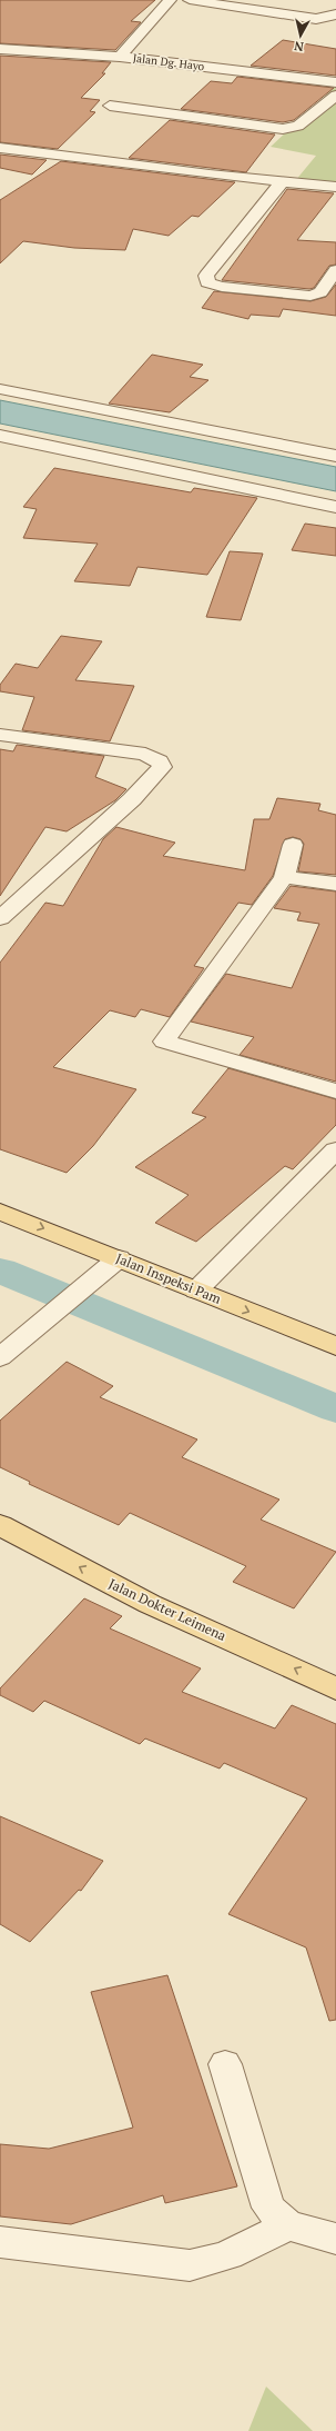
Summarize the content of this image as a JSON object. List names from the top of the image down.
{
  "streets": {
    "main road": ["Jalan Inspeksi Pam", "Jalan Dokter Leimena"],
    "street": ["Jalan Dg. Hayo"]
  },
  "one_way": ["Jalan Inspeksi Pam", "Jalan Dokter Leimena"],
  "north": "bottom"
}
